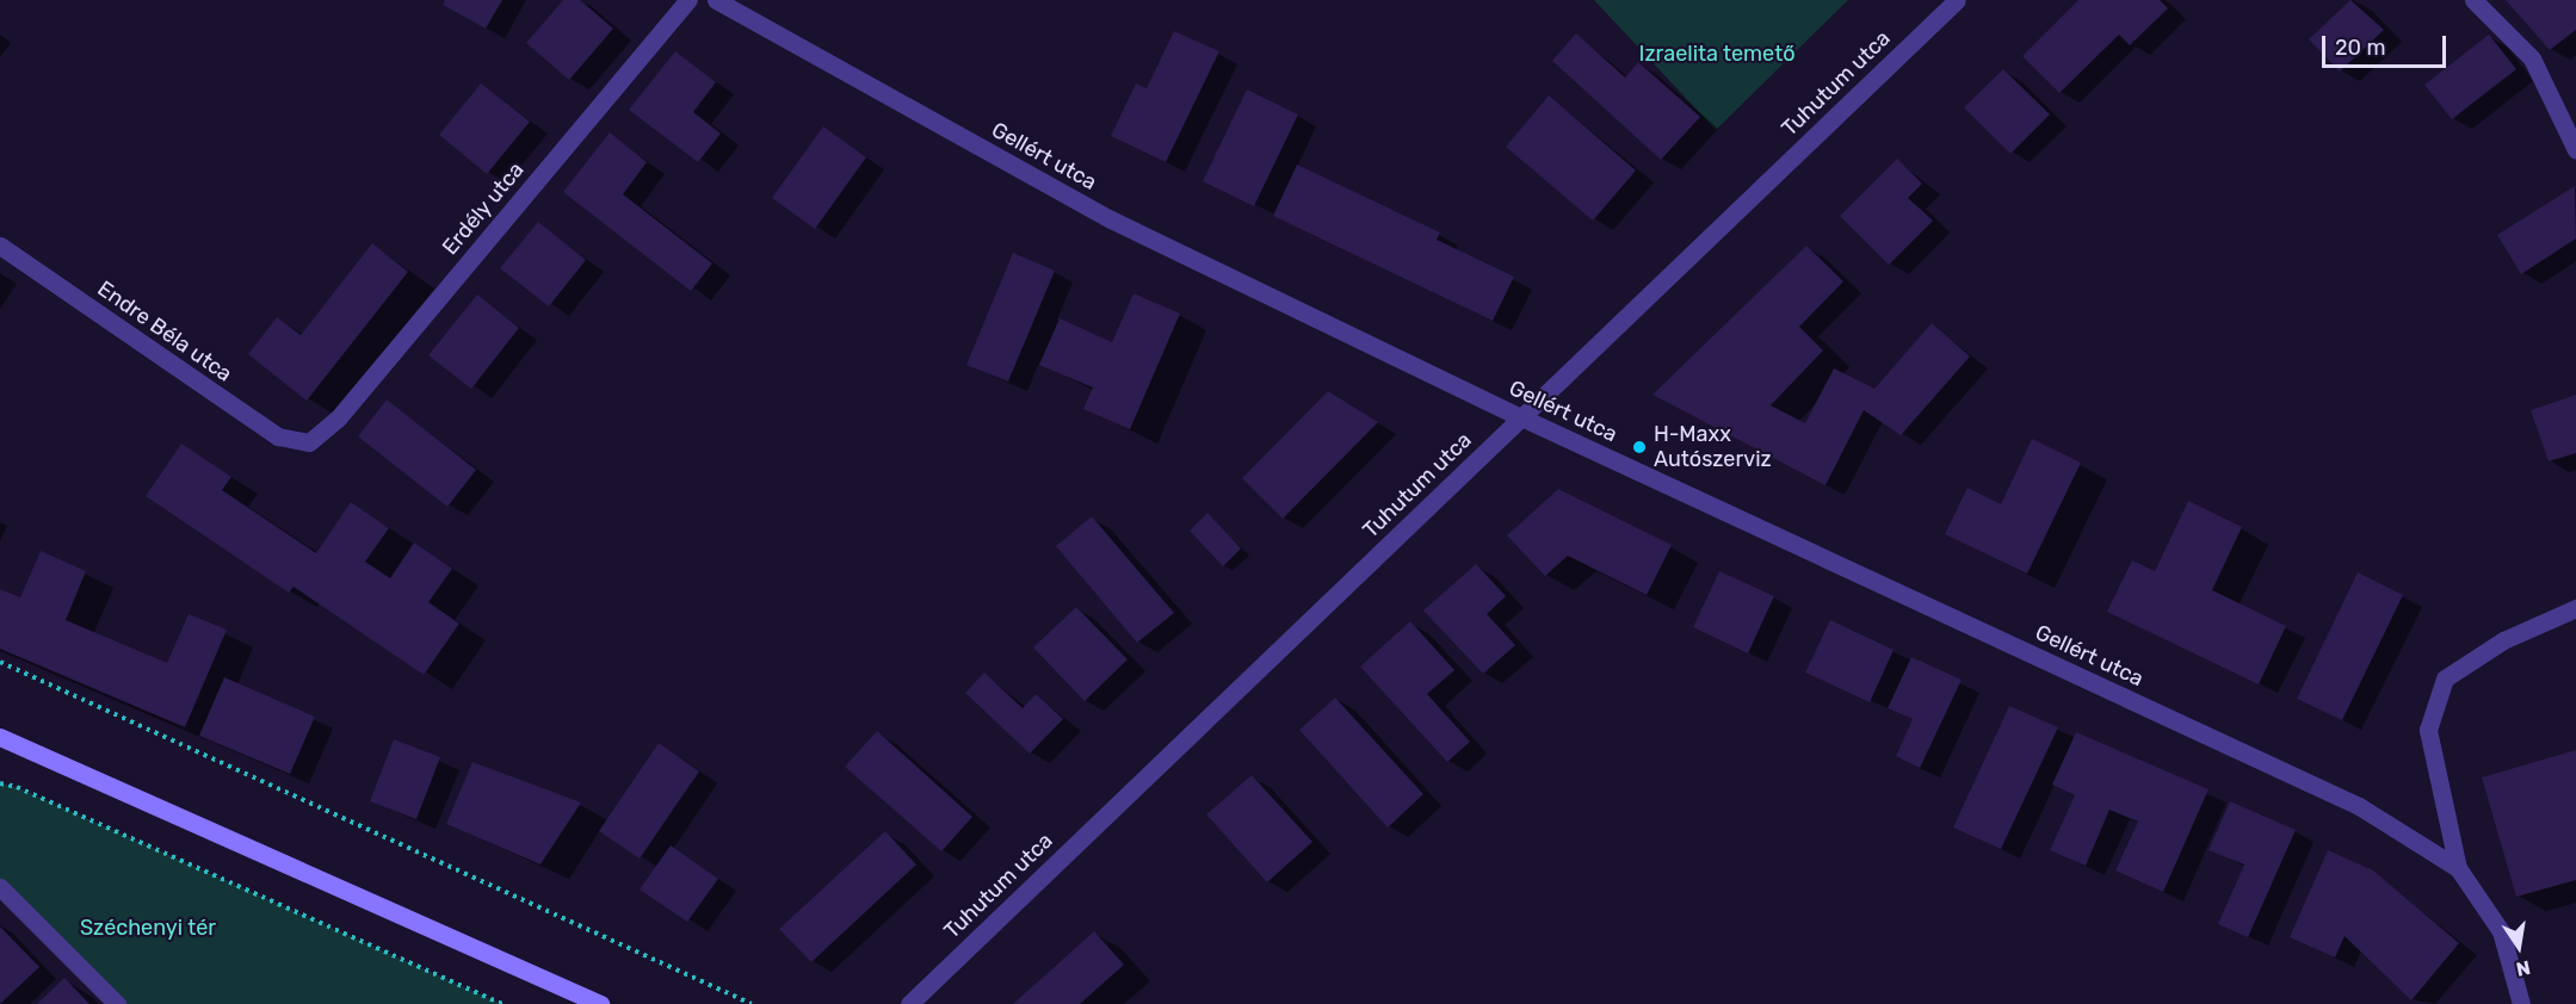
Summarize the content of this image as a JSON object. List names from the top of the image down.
{
  "streets": {
    "street": [
      "Tuhutum utca",
      "Gellért utca",
      "Erdély utca",
      "Endre Béla utca"
    ]
  },
  "crossings": [
    ["Tuhutum utca", "Gellért utca"],
    ["Erdély utca", "Endre Béla utca"]
  ],
  "parks": ["Izraelita temető", "Széchenyi tér"],
  "places": ["H-Maxx Autószerviz"],
  "scale_bar": "20 m",
  "north": "bottom"
}
